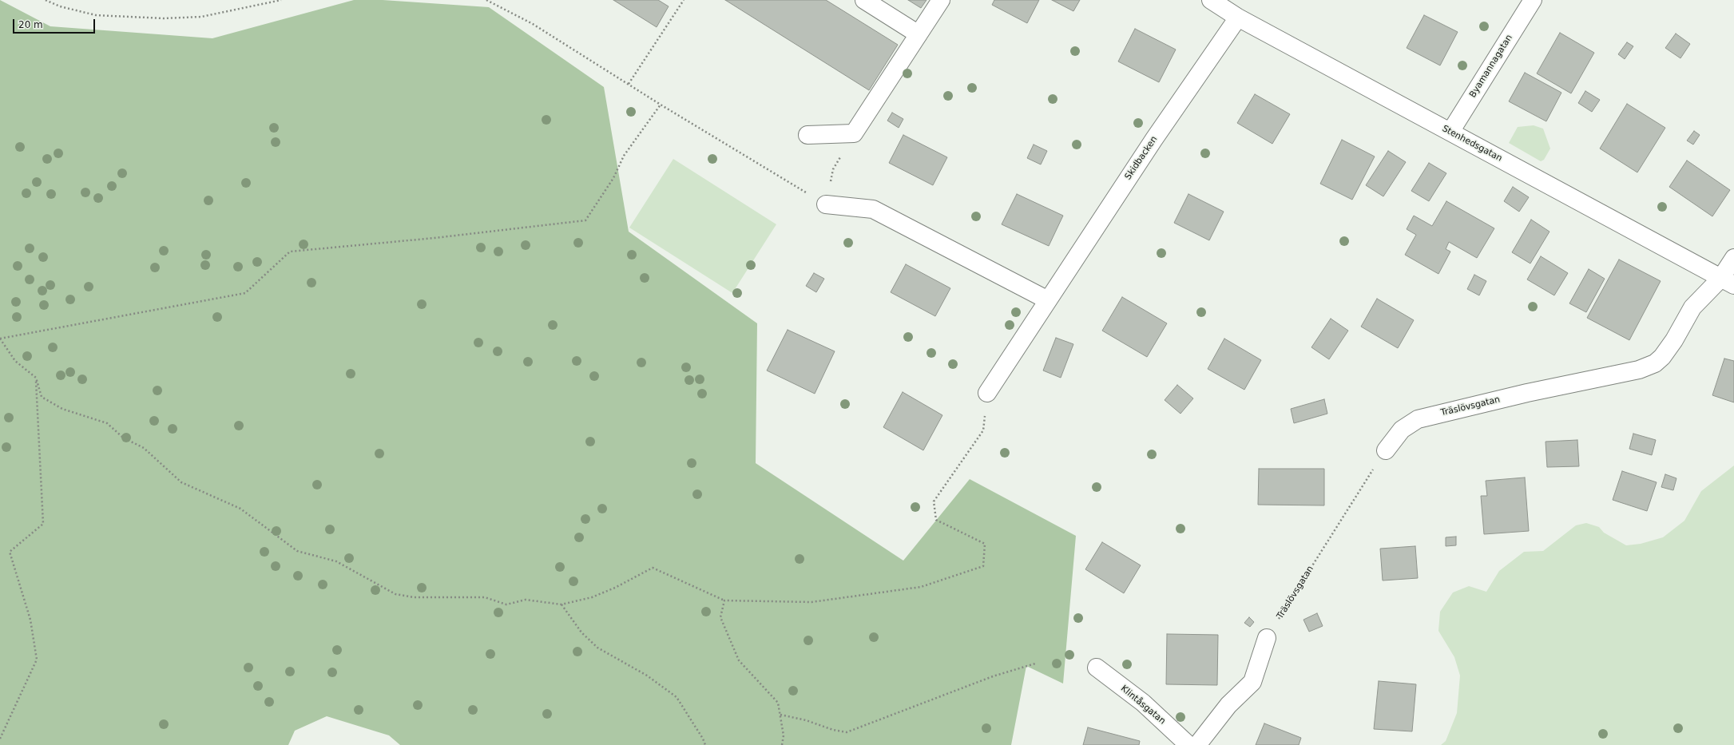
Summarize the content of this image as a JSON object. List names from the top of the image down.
{
  "streets": {
    "street": [
      "Byamannagatan",
      "Stenhedsgatan",
      "Skidbacken",
      "Träslövsgatan",
      "Klintåsgatan"
    ]
  },
  "crossings": [
    ["Byamannagatan", "Stenhedsgatan"],
    ["Stenhedsgatan", "Skidbacken"],
    ["Stenhedsgatan", "Träslövsgatan"]
  ],
  "scale_bar": "20 m"
}
